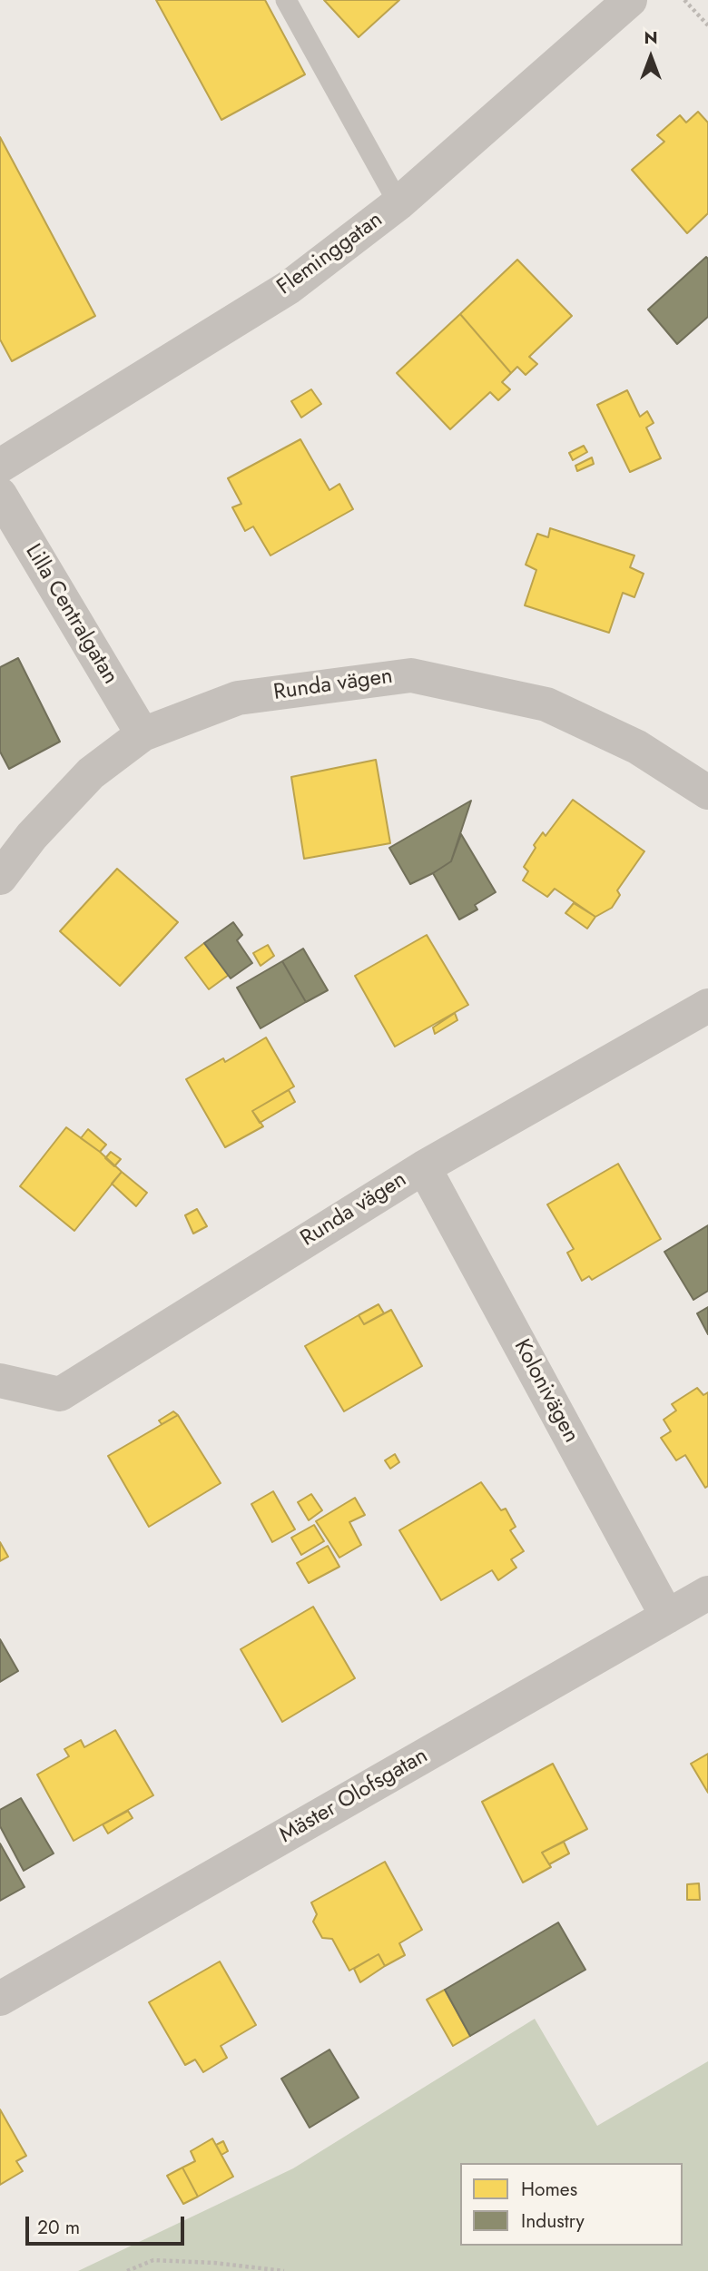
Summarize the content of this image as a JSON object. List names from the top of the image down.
{
  "streets": {
    "street": [
      "Fleminggatan",
      "Lilla Centralgatan",
      "Runda vägen",
      "Kolonivägen",
      "Mäster Olofsgatan"
    ]
  },
  "crossings": [
    ["Lilla Centralgatan", "Runda vägen"],
    ["Runda vägen", "Kolonivägen"],
    ["Kolonivägen", "Mäster Olofsgatan"]
  ],
  "legend": ["Homes", "Industry"],
  "scale_bar": "20 m",
  "north": "top"
}
